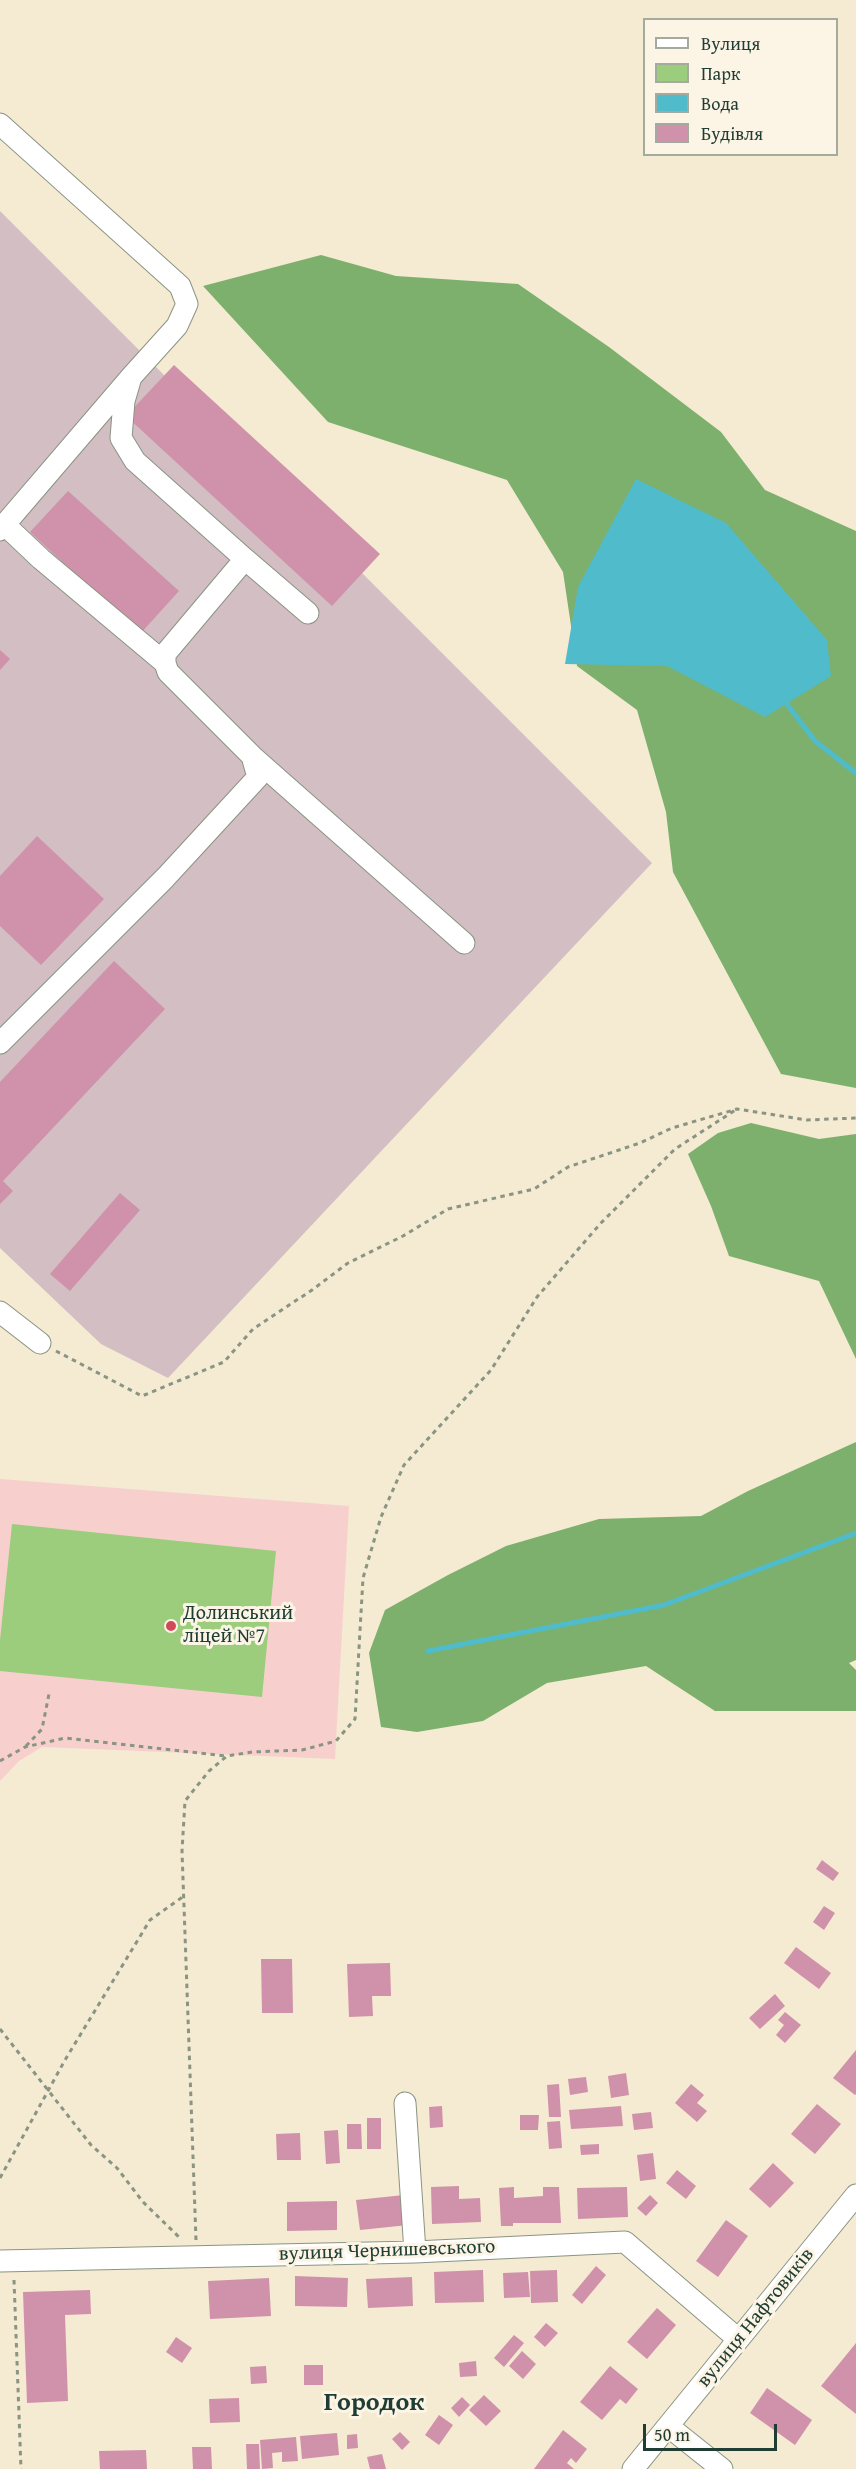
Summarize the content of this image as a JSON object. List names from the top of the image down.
{
  "streets": {
    "street": ["вулиця Чернишевського", "вулиця Нафтовиків"]
  },
  "crossings": [
    ["вулиця Чернишевського", "вулиця Нафтовиків"]
  ],
  "districts": ["Городок"],
  "places": ["Долинський ліцей №7"],
  "legend": [
    "Вулиця",
    "Парк",
    "Вода",
    "Будівля"
  ],
  "scale_bar": "50 m"
}
